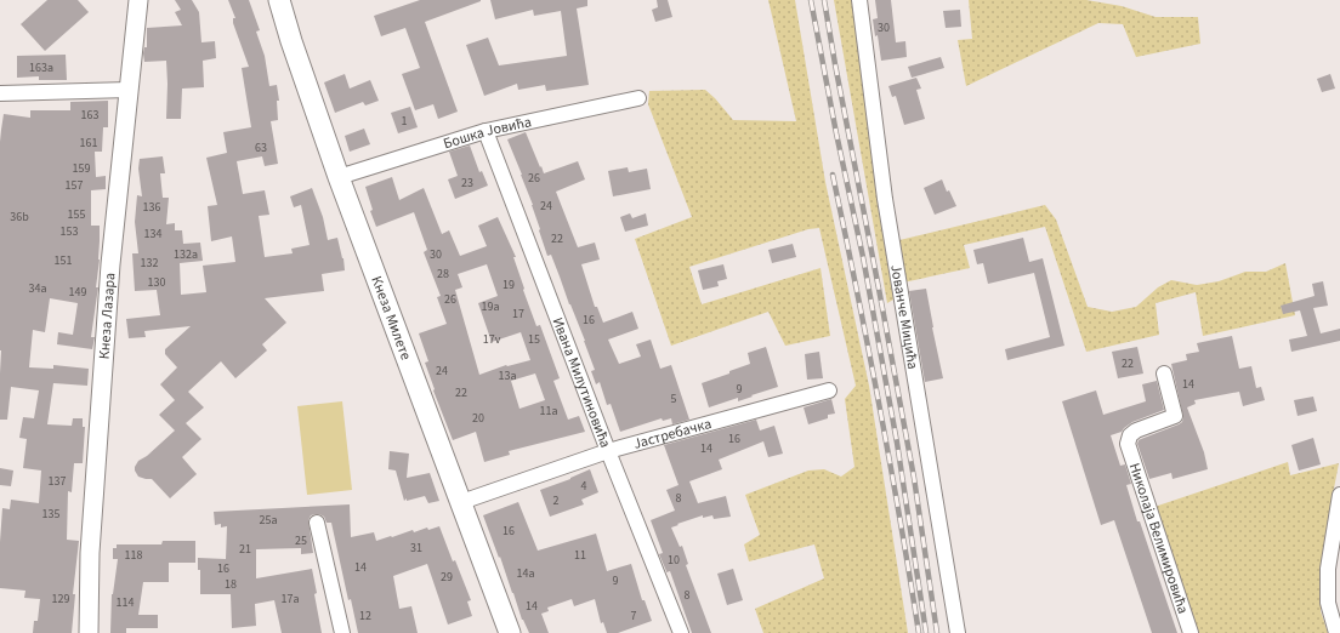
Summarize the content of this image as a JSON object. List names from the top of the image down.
{
  "streets": {
    "main road": ["Кнеза Милете"],
    "street": [
      "Бошка Јовића",
      "Кнеза Лазара",
      "Јованче Мицића",
      "Ивана Милутиновића",
      "Јастребачка",
      "Николаја Велимировића"
    ]
  },
  "crossings": [
    ["Бошка Јовића", "Кнеза Милете"],
    ["Бошка Јовића", "Ивана Милутиновића"],
    ["Кнеза Милете", "Јастребачка"],
    ["Ивана Милутиновића", "Јастребачка"]
  ],
  "house_numbers": [
    "30",
    "163a",
    "163",
    "1",
    "161",
    "63",
    "159",
    "26",
    "23",
    "157",
    "24",
    "136",
    "155",
    "36b",
    "153",
    "134",
    "22",
    "132a",
    "30",
    "151",
    "132",
    "28",
    "130",
    "19",
    "34a",
    "149",
    "26",
    "19a",
    "17",
    "16",
    "17v",
    "15",
    "22",
    "24",
    "13a",
    "14",
    "9",
    "22",
    "5",
    "11a",
    "20",
    "16",
    "14",
    "137",
    "4",
    "8",
    "2",
    "135",
    "25a",
    "16",
    "25",
    "31",
    "21",
    "118",
    "11",
    "10",
    "14",
    "16",
    "14a",
    "29",
    "9",
    "18",
    "8",
    "129",
    "17a",
    "114",
    "14",
    "12",
    "7"
  ]
}
